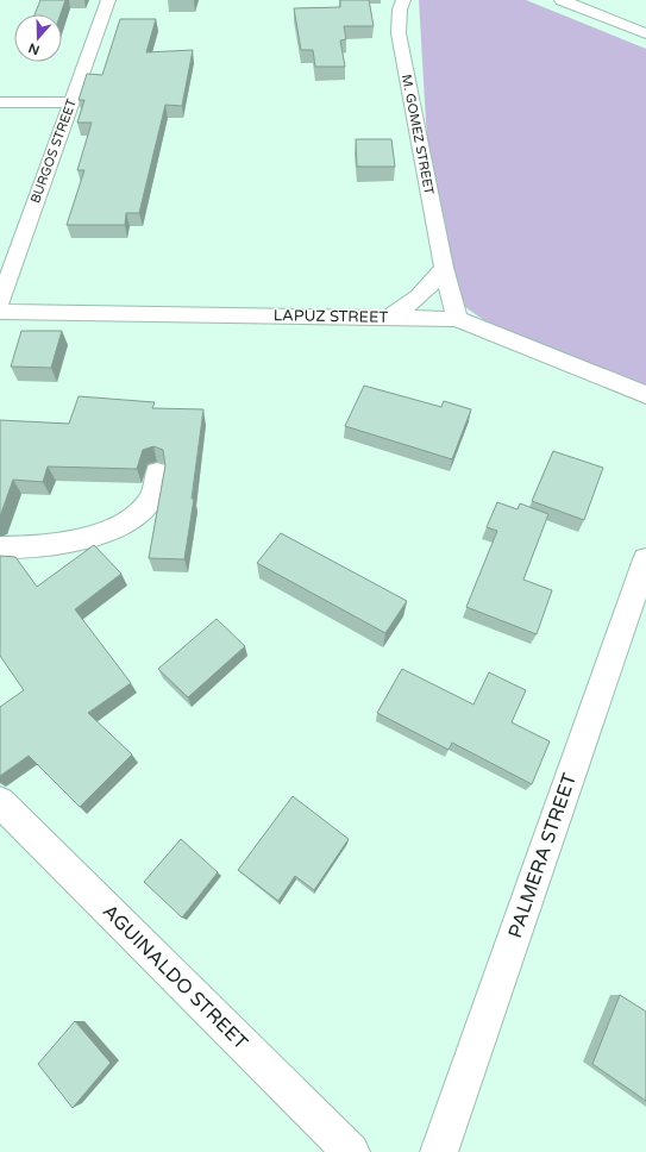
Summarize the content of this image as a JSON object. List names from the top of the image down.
{
  "streets": {
    "street": [
      "M. GOMEZ STREET",
      "BURGOS STREET",
      "LAPUZ STREET",
      "PALMERA STREET",
      "AGUINALDO STREET"
    ]
  },
  "crossings": [
    ["M. GOMEZ STREET", "LAPUZ STREET"]
  ],
  "north": "bottom"
}
